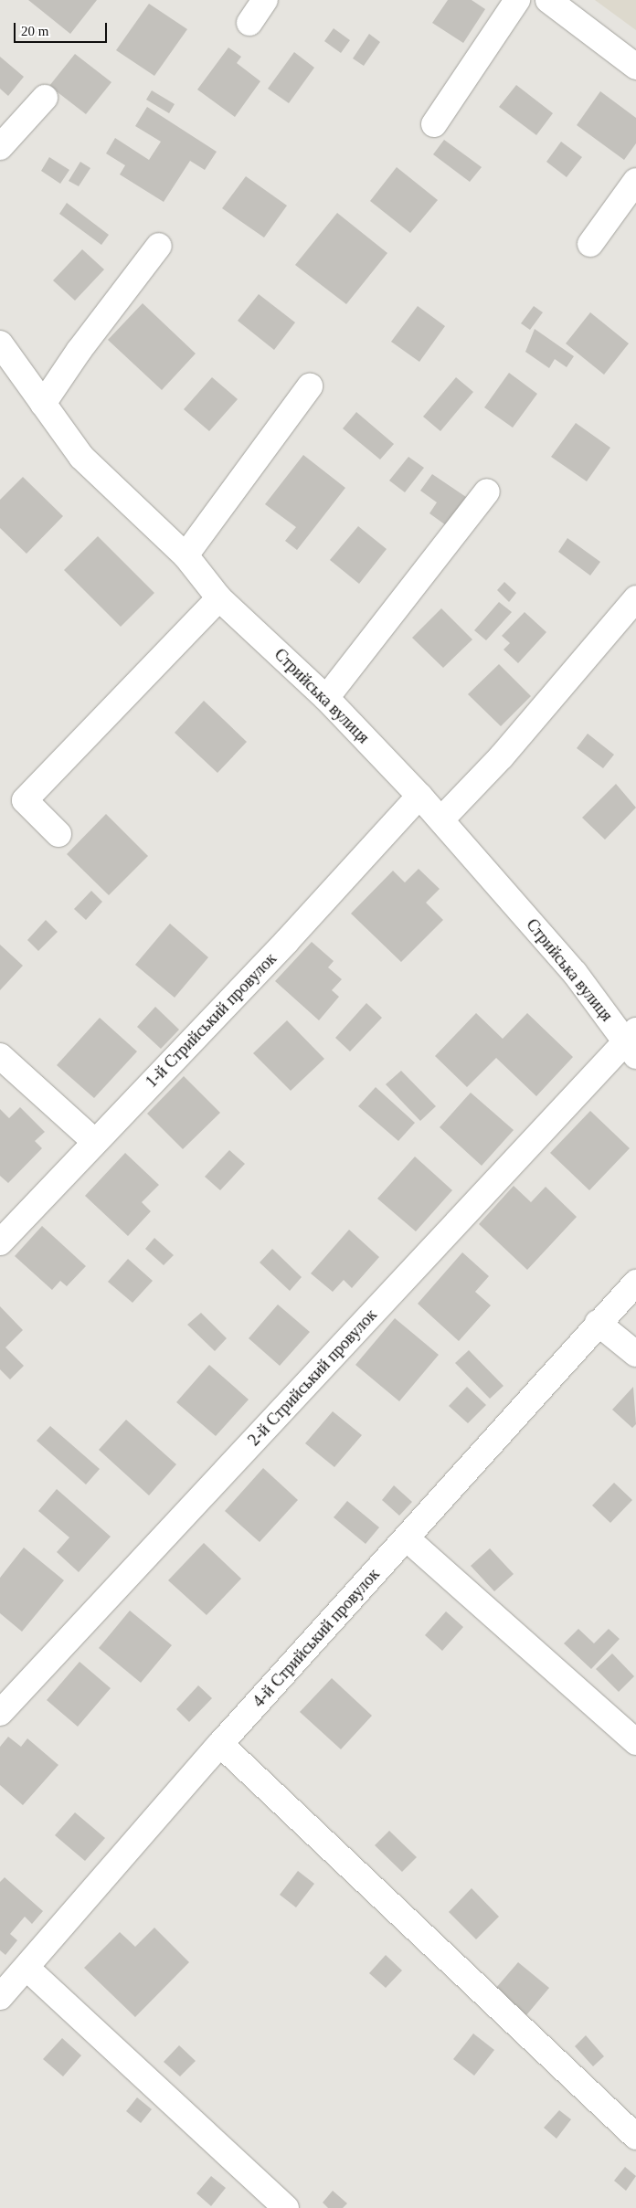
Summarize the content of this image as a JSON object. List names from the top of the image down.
{
  "streets": {
    "street": [
      "Стрийська вулиця",
      "1-й Стрийський провулок",
      "2-й Стрийський провулок",
      "4-й Стрийський провулок"
    ]
  },
  "crossings": [
    ["Стрийська вулиця", "1-й Стрийський провулок"],
    ["Стрийська вулиця", "2-й Стрийський провулок"]
  ],
  "scale_bar": "20 m"
}
